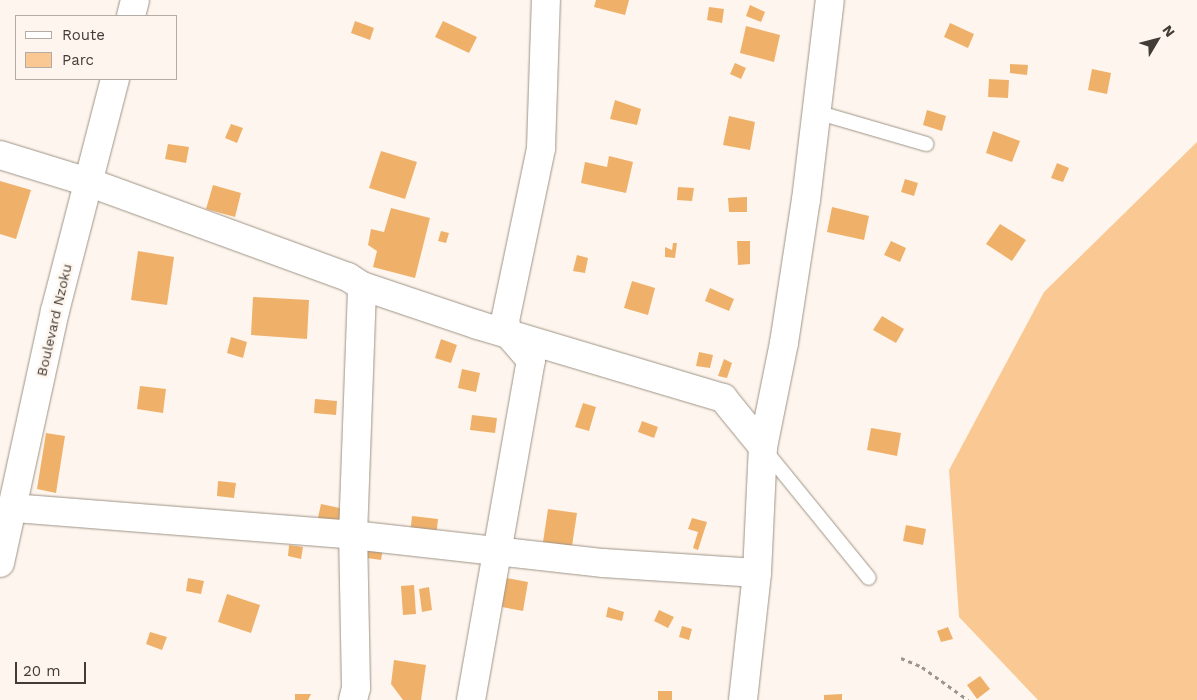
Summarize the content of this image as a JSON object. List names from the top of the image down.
{
  "streets": {
    "street": ["Boulevard Nzoku"]
  },
  "legend": ["Route", "Parc"],
  "scale_bar": "20 m",
  "north": "top right"
}
